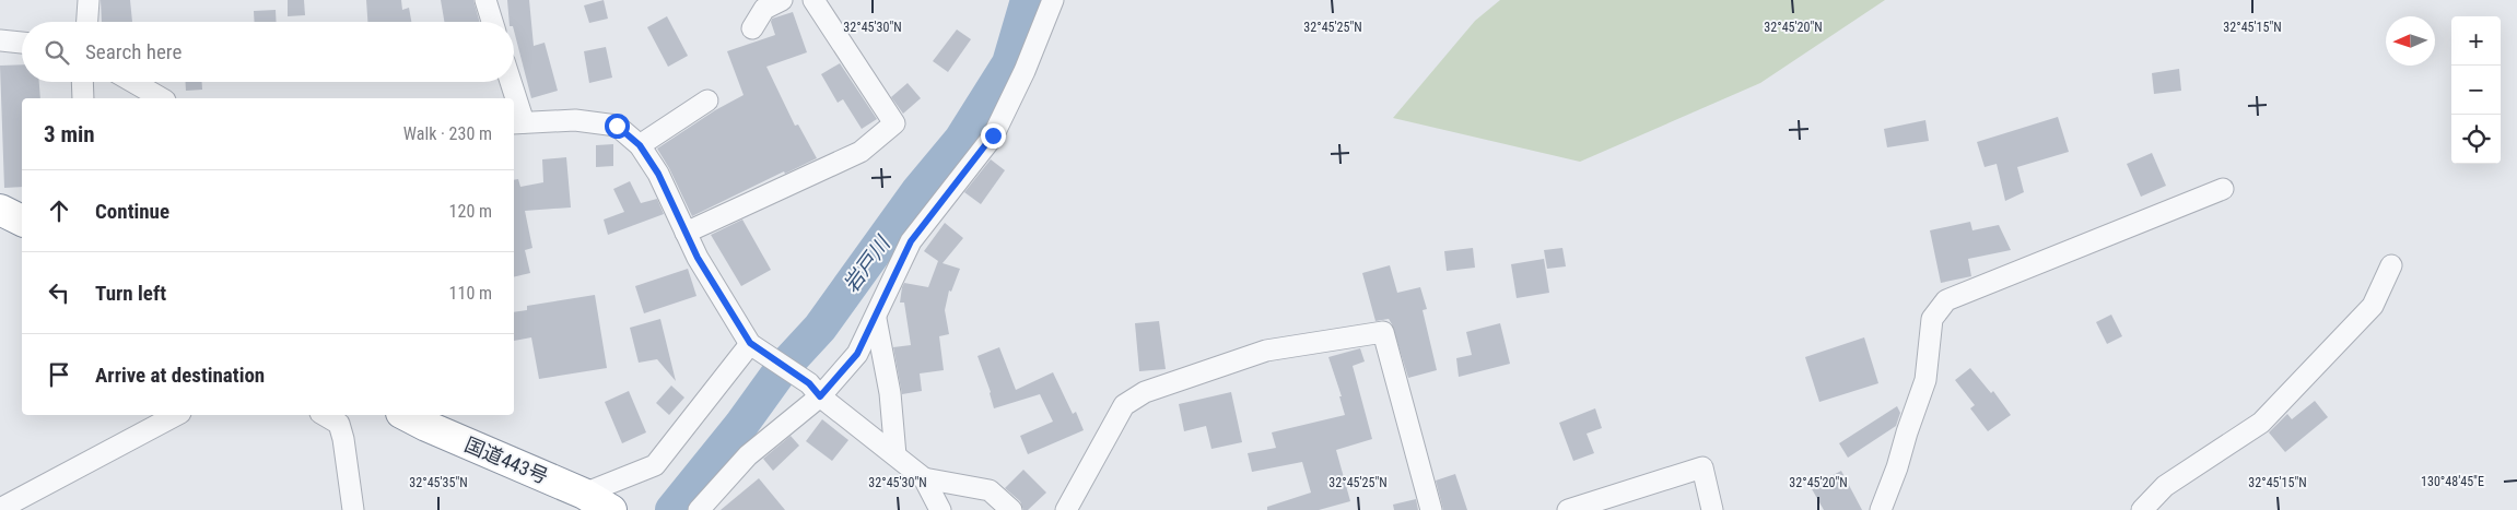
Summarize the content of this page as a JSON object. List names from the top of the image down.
{
  "streets": {
    "highway": ["国道443号"]
  },
  "water": ["岩戸川"],
  "north": "left",
  "page": {
    "map_buttons": ["+", "−"],
    "search": "Search here",
    "heading": ["3 min", "Walk · 230 m"],
    "list": [
      ["Continue", "120 m"],
      ["Turn left", "110 m"],
      "Arrive at destination"
    ]
  },
  "coordinates": [
    "32°45'30\"N",
    "32°45'25\"N",
    "32°45'20\"N",
    "32°45'15\"N",
    "130°48'45\"E",
    "32°45'35\"N"
  ]
}
